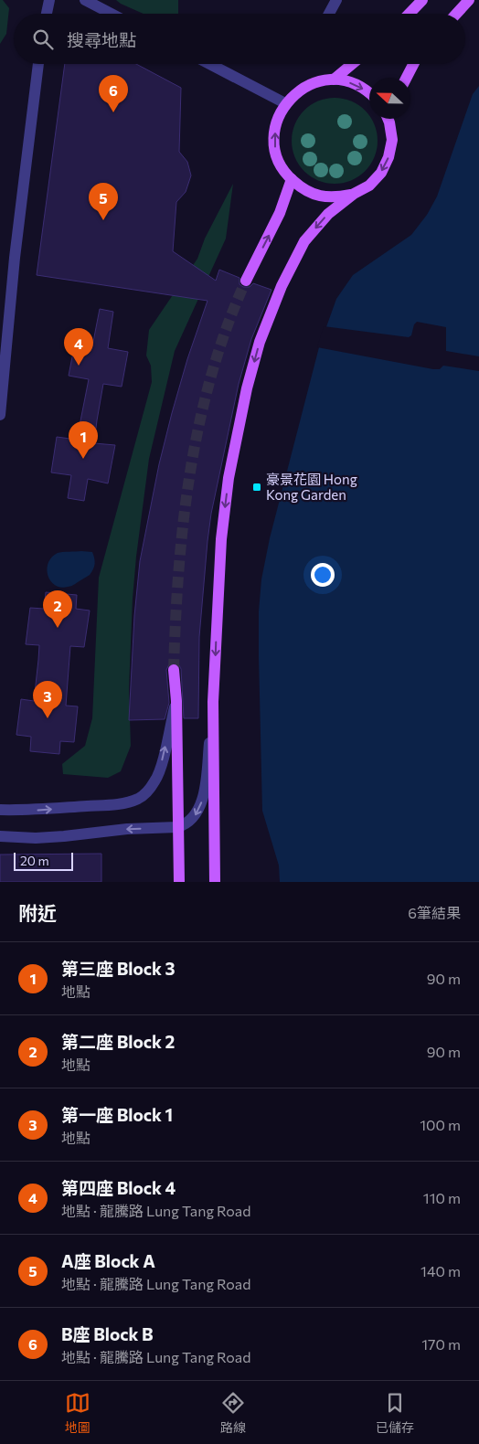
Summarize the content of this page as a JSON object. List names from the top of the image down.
{
  "places": {
    "transit": ["豪景花園 Hong Kong Garden"]
  },
  "scale_bar": "20 m",
  "north": "left",
  "page": {
    "search": "搜尋地點",
    "pins": [
      "6",
      "5",
      "4",
      "1",
      "2",
      "3"
    ],
    "scale": "20 m",
    "heading": ["附近", "6筆結果"],
    "list": [
      {
        "mark": "1",
        "name": "第三座 Block 3",
        "note": "地點",
        "value": "90 m"
      },
      {
        "mark": "2",
        "name": "第二座 Block 2",
        "note": "地點",
        "value": "90 m"
      },
      {
        "mark": "3",
        "name": "第一座 Block 1",
        "note": "地點",
        "value": "100 m"
      },
      {
        "mark": "4",
        "name": "第四座 Block 4",
        "note": "地點 · 龍騰路 Lung Tang Road",
        "value": "110 m"
      },
      {
        "mark": "5",
        "name": "A座 Block A",
        "note": "地點 · 龍騰路 Lung Tang Road",
        "value": "140 m"
      },
      {
        "mark": "6",
        "name": "B座 Block B",
        "note": "地點 · 龍騰路 Lung Tang Road",
        "value": "170 m"
      }
    ],
    "nav": ["地圖", "路線", "已儲存"]
  }
}
